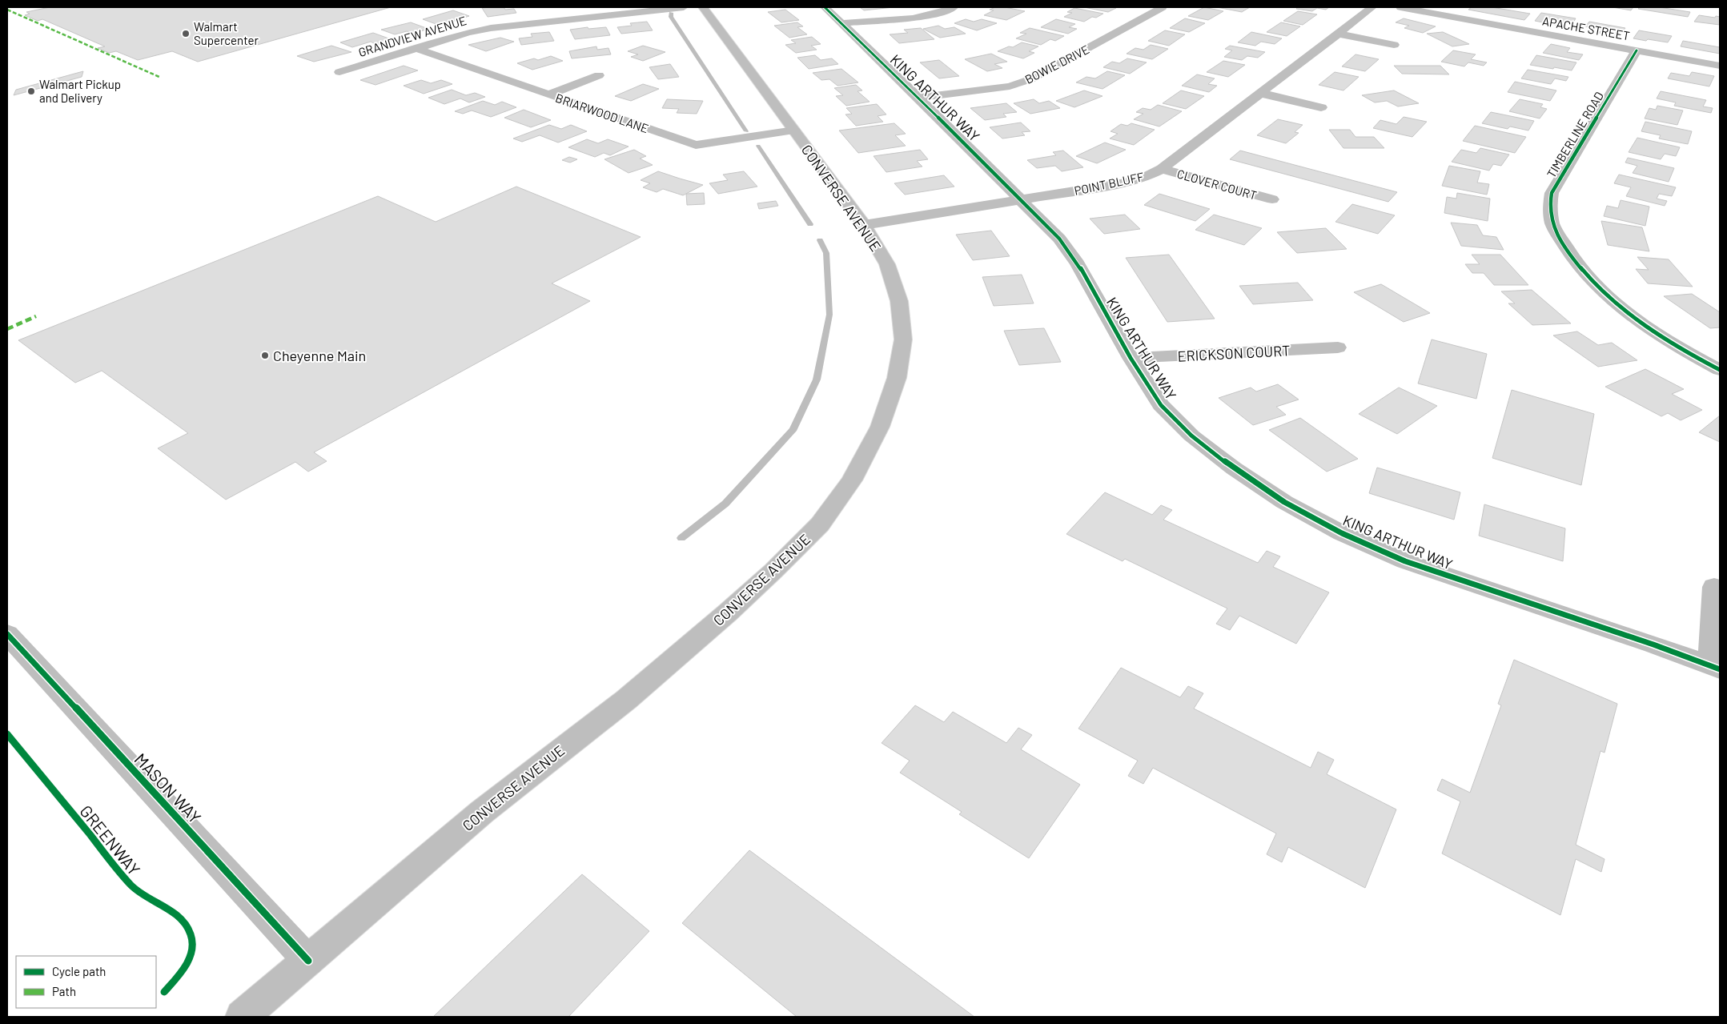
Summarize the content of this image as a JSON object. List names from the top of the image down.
{
  "streets": {
    "street": [
      "APACHE STREET",
      "GRANDVIEW AVENUE",
      "BOWIE DRIVE",
      "KING ARTHUR WAY",
      "BRIARWOOD LANE",
      "TIMBERLINE ROAD",
      "POINT BLUFF",
      "CLOVER COURT",
      "CONVERSE AVENUE",
      "ERICKSON COURT",
      "MASON WAY"
    ],
    "cycle path": ["GREENWAY"]
  },
  "crossings": [
    ["APACHE STREET", "TIMBERLINE ROAD"],
    ["GRANDVIEW AVENUE", "BRIARWOOD LANE"],
    ["BOWIE DRIVE", "KING ARTHUR WAY"],
    ["KING ARTHUR WAY", "POINT BLUFF"],
    ["KING ARTHUR WAY", "ERICKSON COURT"],
    ["BRIARWOOD LANE", "CONVERSE AVENUE"],
    ["POINT BLUFF", "CLOVER COURT"],
    ["POINT BLUFF", "CONVERSE AVENUE"],
    ["CONVERSE AVENUE", "MASON WAY"]
  ],
  "places": ["Walmart Supercenter", "Walmart Pickup and Delivery", "Cheyenne Main"],
  "legend": ["Cycle path", "Path"]
}
